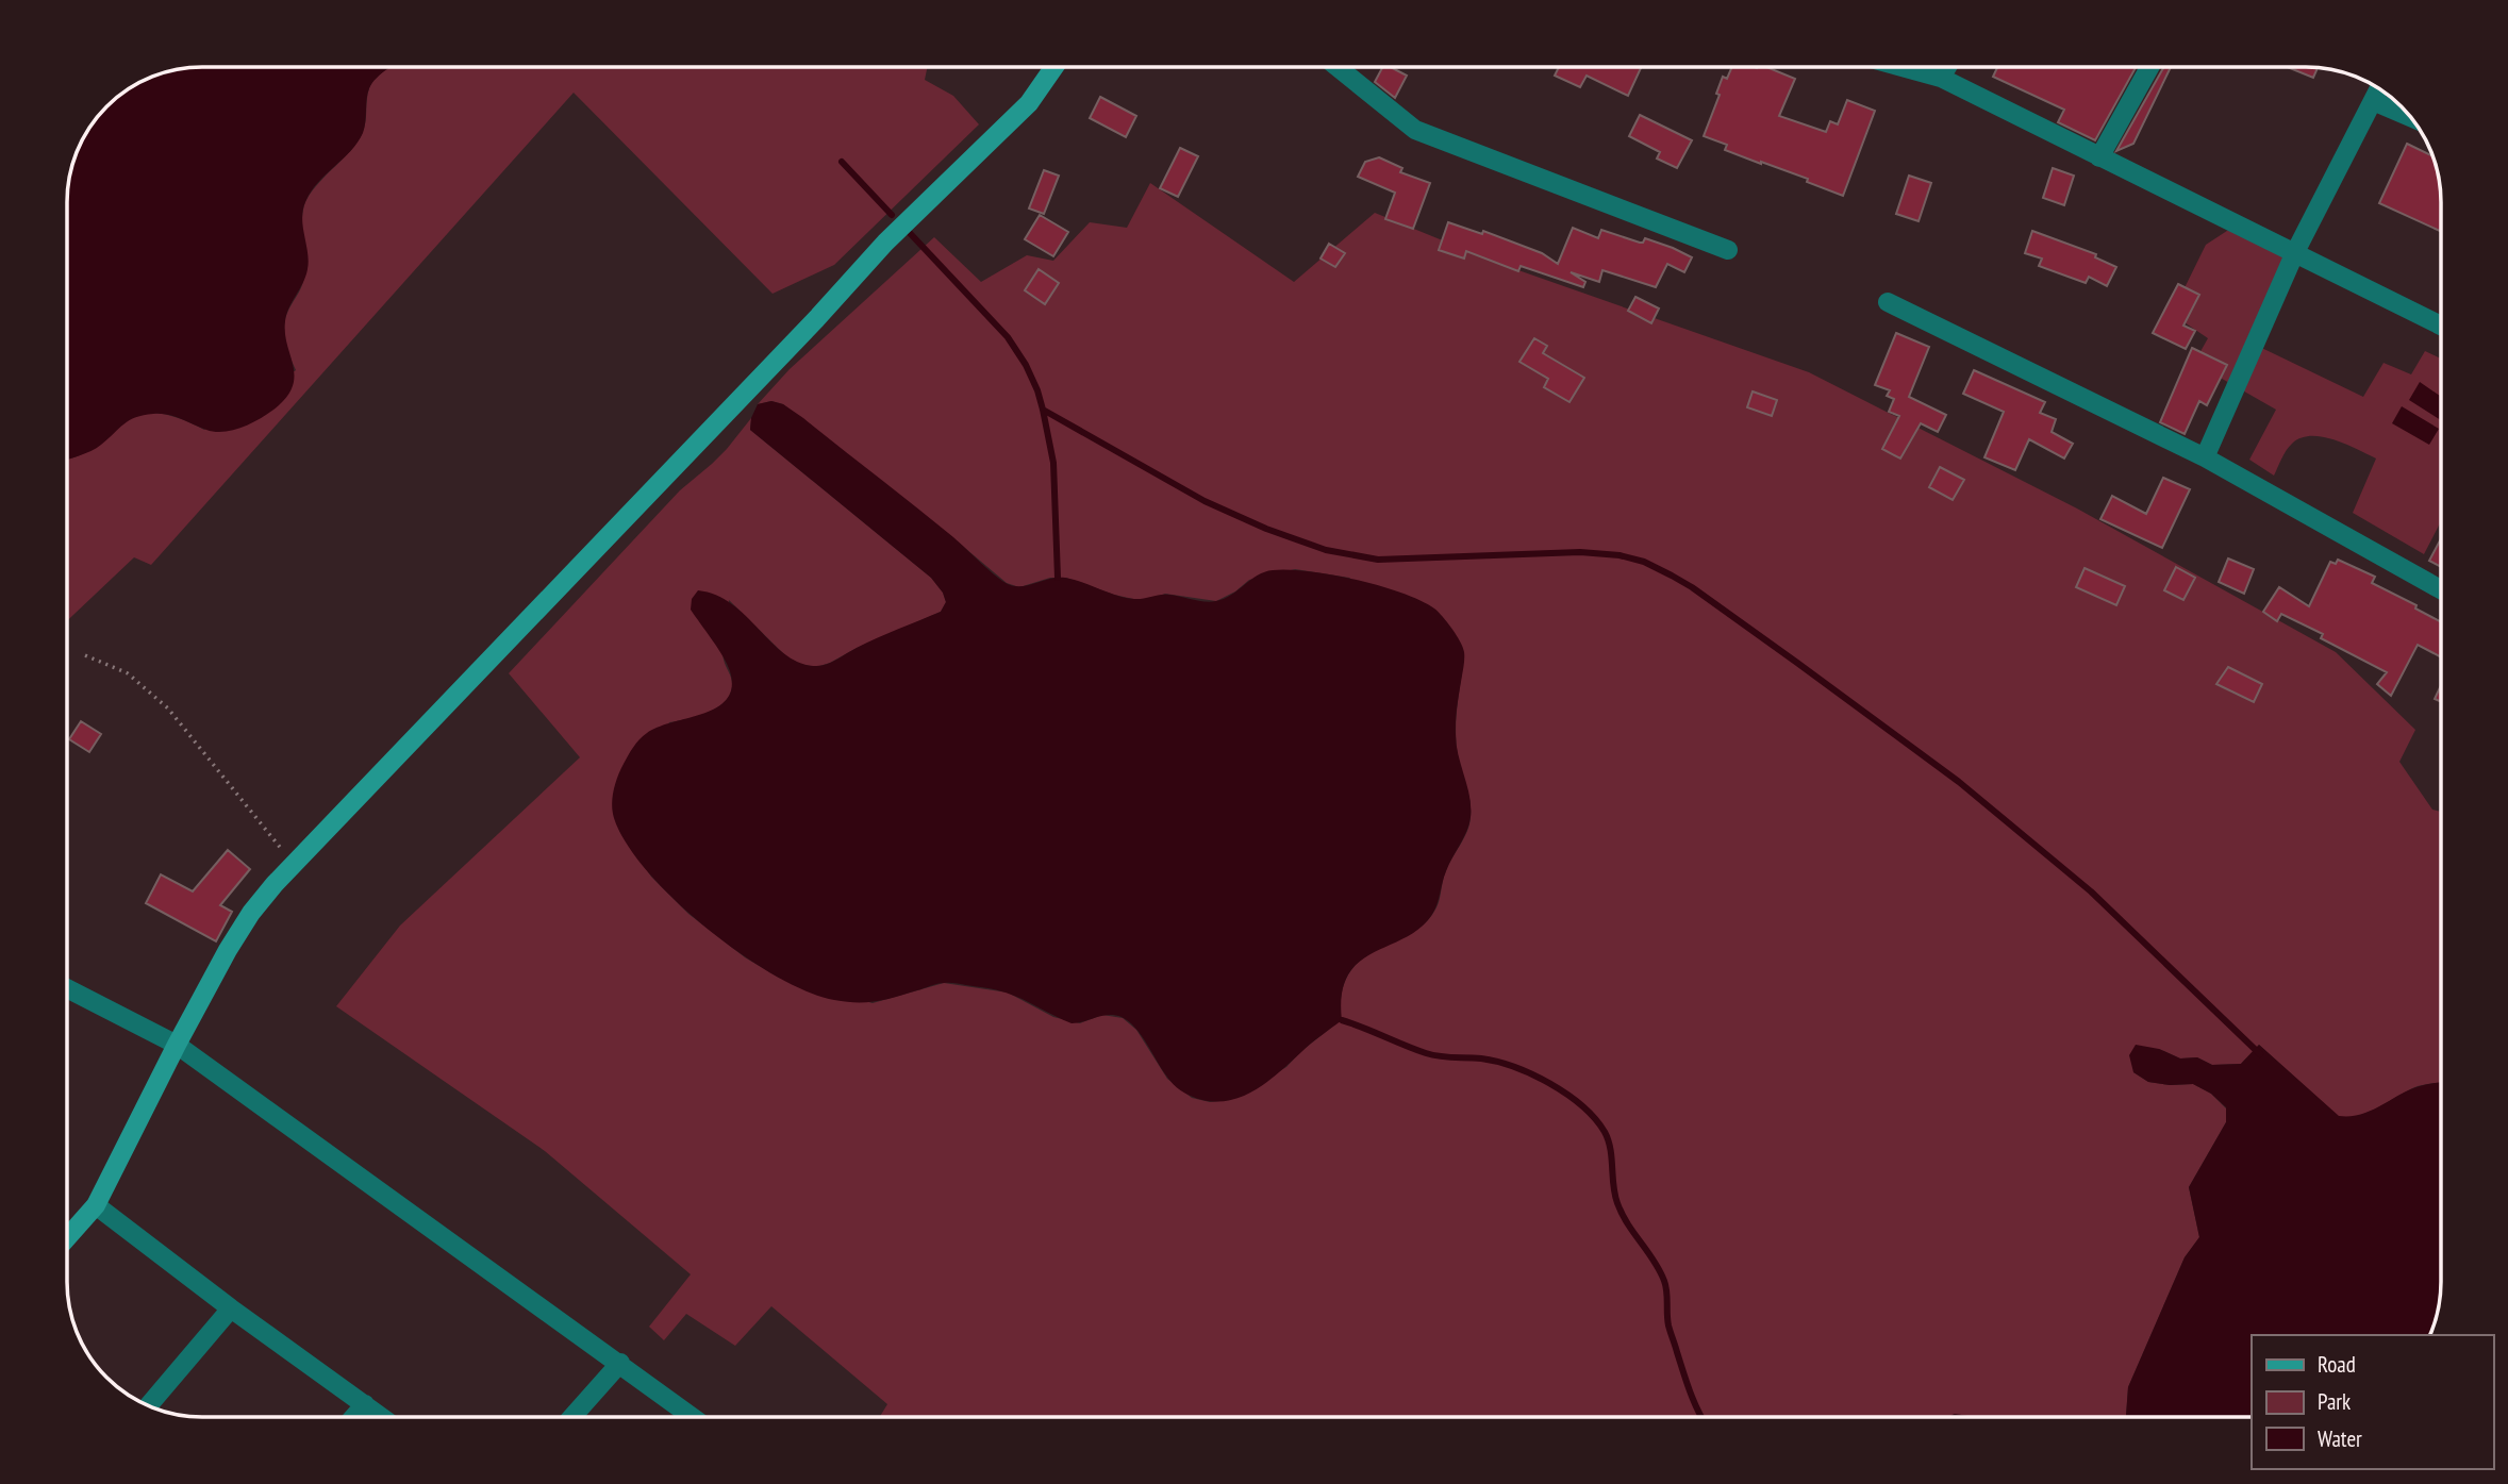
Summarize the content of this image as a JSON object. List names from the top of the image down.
{
  "legend": ["Road", "Park", "Water"]
}
